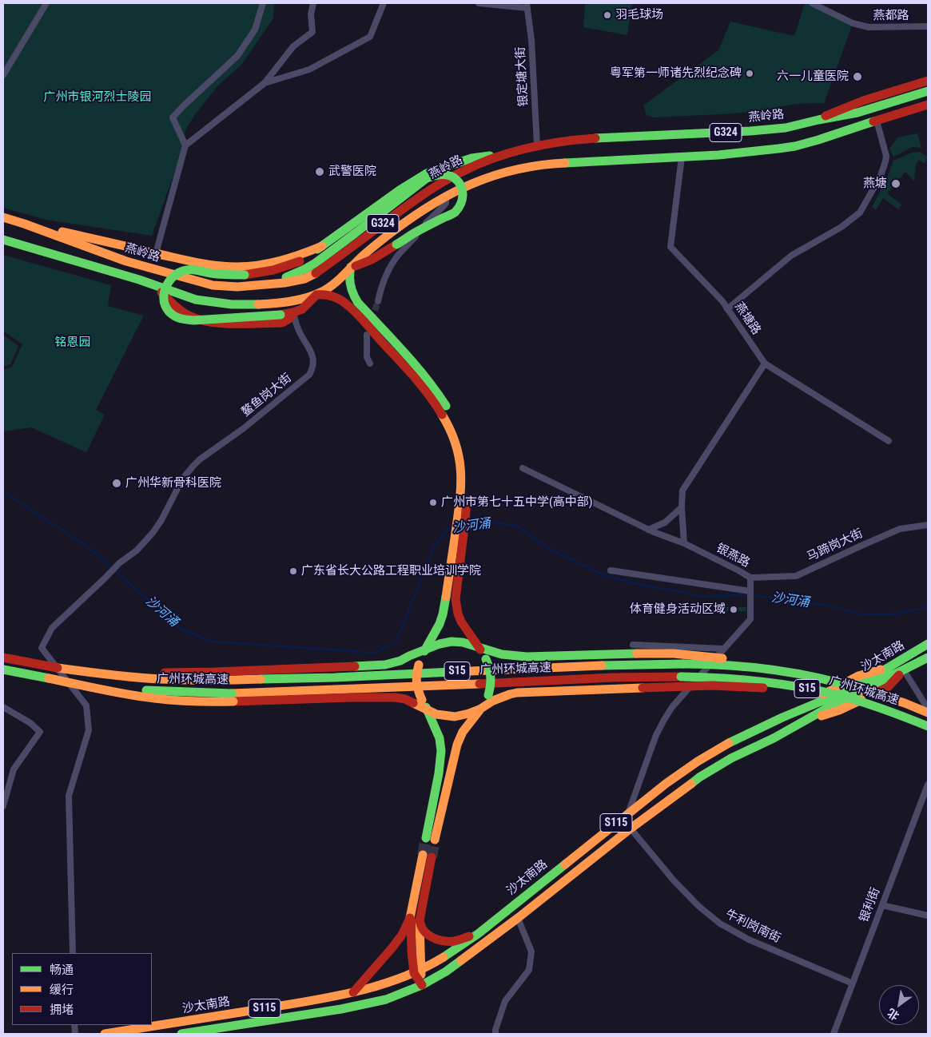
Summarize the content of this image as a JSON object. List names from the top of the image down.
{
  "streets": {
    "main road": [
      "燕岭路",
      "G324",
      "沙太南路",
      "广州环城高速",
      "S15",
      "S115"
    ],
    "street": [
      "燕都路",
      "银定塘大街",
      "燕塘路",
      "鳌鱼岗大街",
      "马蹄岗大街",
      "银燕路",
      "银利街",
      "牛利岗南街"
    ]
  },
  "crossings": [
    ["银定塘大街", "燕岭路"],
    ["燕岭路", "燕塘路"],
    ["马蹄岗大街", "银燕路"],
    ["银燕路", "沙太南路"],
    ["沙太南路", "牛利岗南街"],
    ["银利街", "牛利岗南街"]
  ],
  "water": ["沙河涌"],
  "parks": ["广州市银河烈士陵园", "铭恩园"],
  "places": [
    "羽毛球场",
    "粤军第一师诸先烈纪念碑",
    "六一儿童医院",
    "武警医院",
    "燕塘",
    "广州华新骨科医院",
    "广州市第七十五中学(高中部)",
    "广东省长大公路工程职业培训学院",
    "体育健身活动区域"
  ],
  "legend": ["畅通", "缓行", "拥堵"],
  "north": "bottom left"
}
